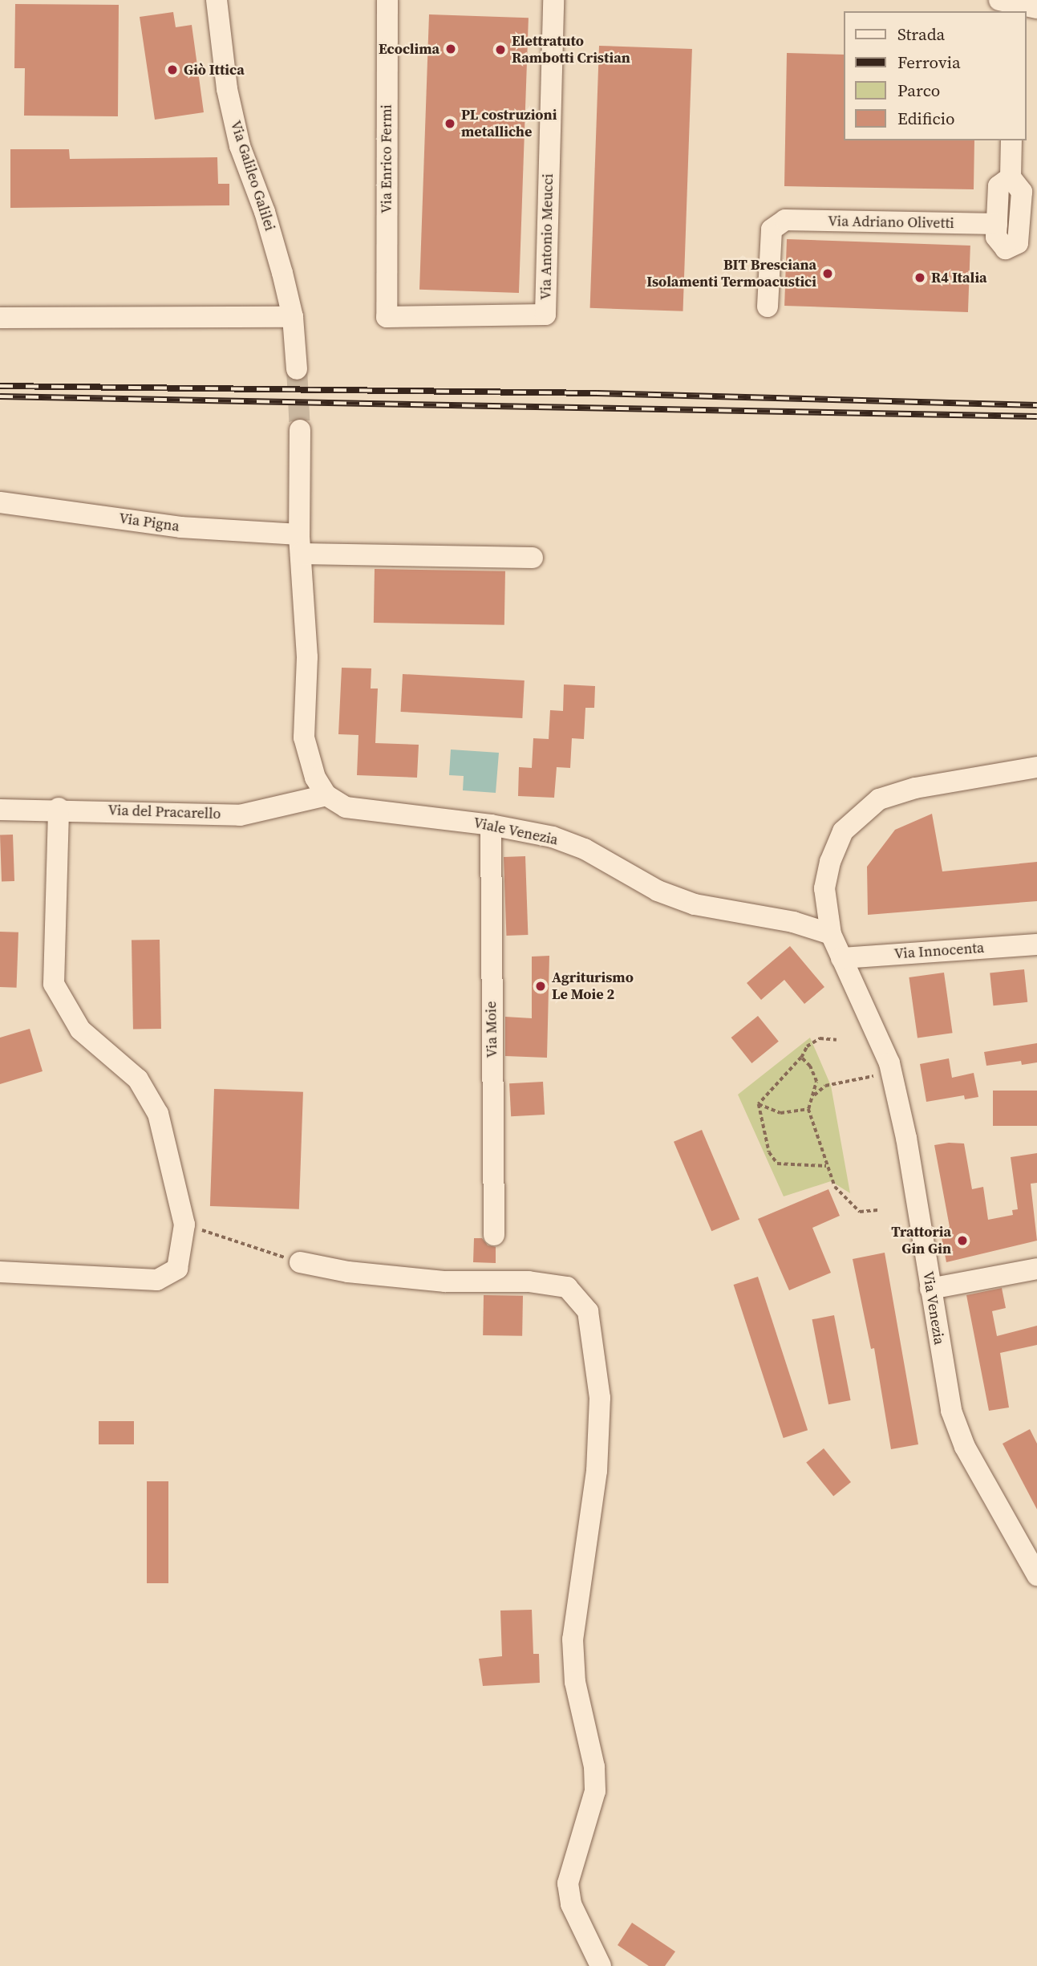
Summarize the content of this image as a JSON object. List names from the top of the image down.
{
  "streets": {
    "street": [
      "Via Enrico Fermi",
      "Via Galileo Galilei",
      "Via Adriano Olivetti",
      "Via Antonio Meucci",
      "Via Pigna",
      "Via del Pracarello",
      "Viale Venezia",
      "Via Innocenta",
      "Via Moie",
      "Via Venezia"
    ]
  },
  "crossings": [
    ["Via Enrico Fermi", "Via Antonio Meucci"],
    ["Via del Pracarello", "Viale Venezia"],
    ["Viale Venezia", "Via Moie"],
    ["Viale Venezia", "Via Venezia"],
    ["Via Innocenta", "Via Venezia"]
  ],
  "places": [
    "Ecoclima",
    "Elettratuto Rambotti Cristian",
    "Giò Ittica",
    "PL costruzioni metalliche",
    "BIT Bresciana Isolamenti Termoacustici",
    "R4 Italia",
    "Agriturismo Le Moie 2",
    "Trattoria Gin Gin"
  ],
  "legend": [
    "Strada",
    "Ferrovia",
    "Parco",
    "Edificio"
  ]
}
